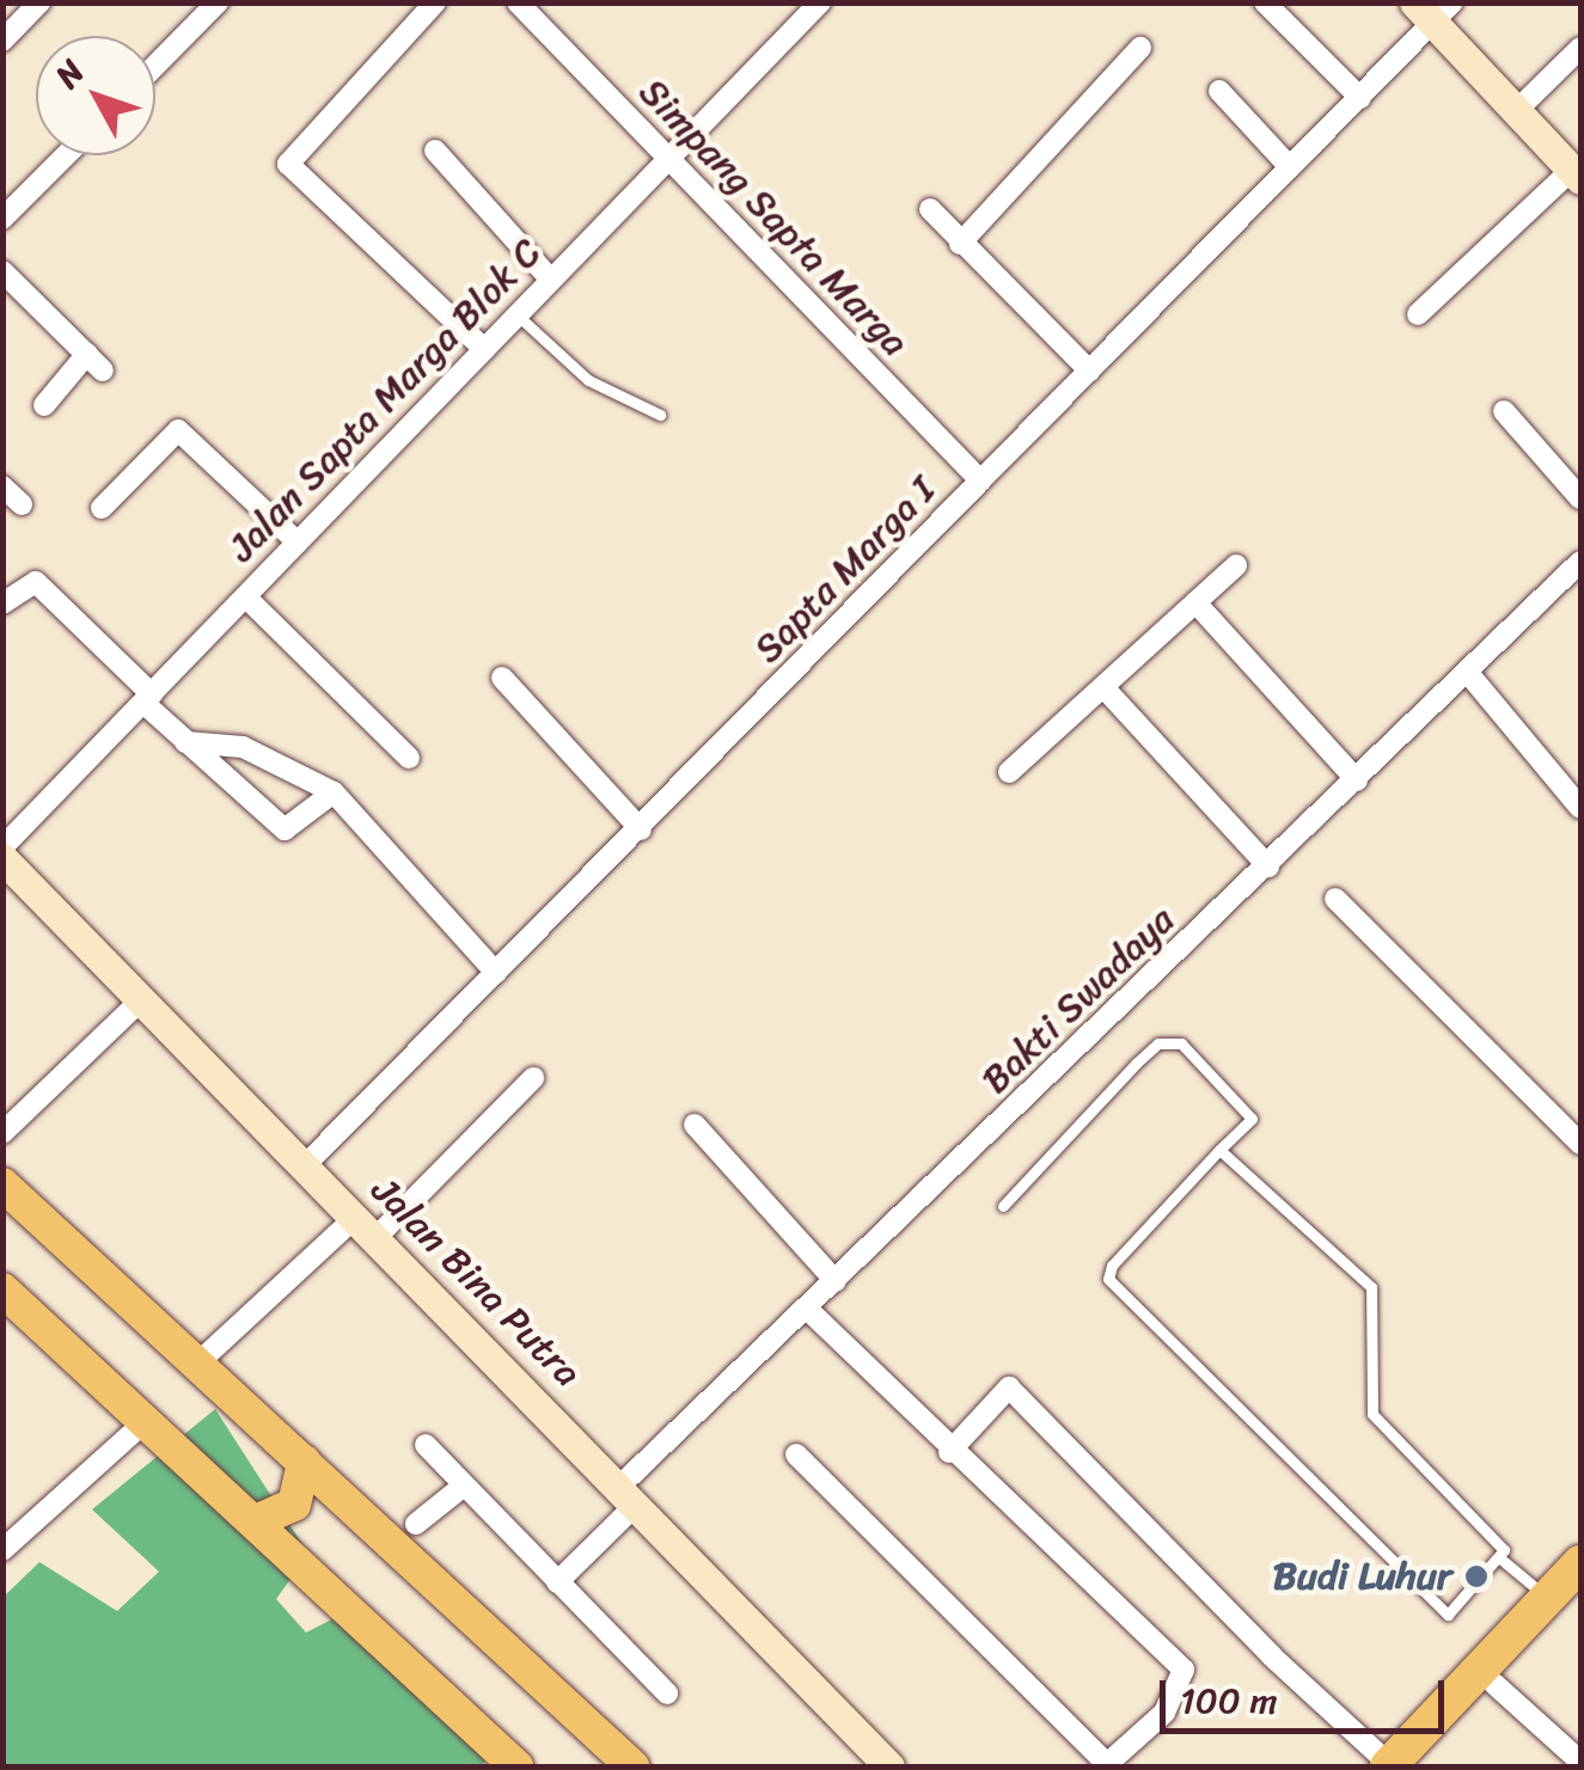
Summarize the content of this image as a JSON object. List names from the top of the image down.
{
  "streets": {
    "street": [
      "Simpang Sapta Marga",
      "Jalan Sapta Marga Blok C",
      "Sapta Marga I",
      "Bakti Swadaya",
      "Jalan Bina Putra"
    ]
  },
  "crossings": [
    ["Simpang Sapta Marga", "Jalan Sapta Marga Blok C"],
    ["Simpang Sapta Marga", "Sapta Marga I"],
    ["Sapta Marga I", "Jalan Bina Putra"],
    ["Bakti Swadaya", "Jalan Bina Putra"]
  ],
  "places": ["Budi Luhur"],
  "scale_bar": "100 m",
  "north": "top left"
}
